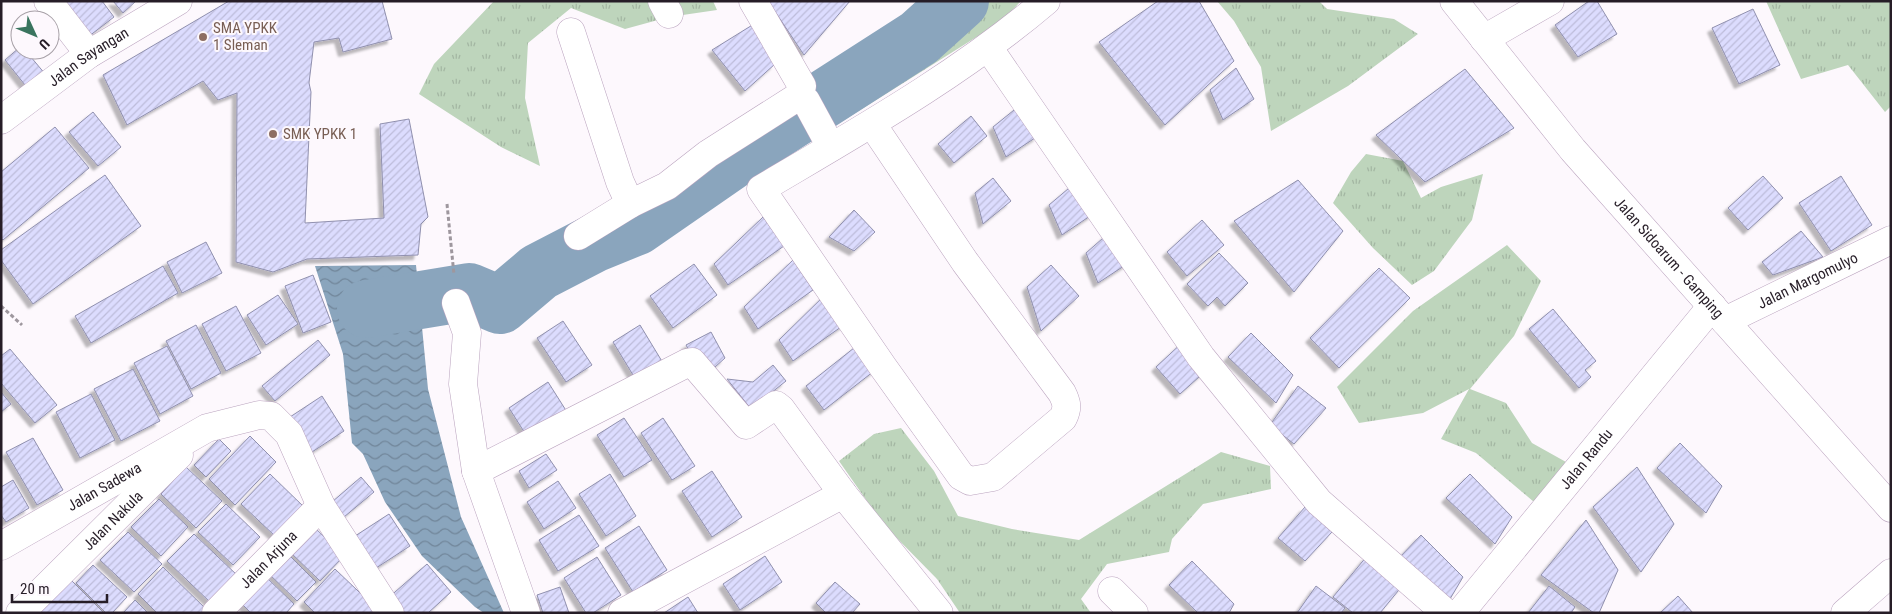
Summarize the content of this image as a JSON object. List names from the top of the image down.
{
  "streets": {
    "street": [
      "Jalan Sayangan",
      "Jalan Sidoarum - Gamping",
      "Jalan Margomulyo",
      "Jalan Randu",
      "Jalan Sadewa",
      "Jalan Nakula",
      "Jalan Arjuna"
    ]
  },
  "crossings": [
    ["Jalan Sidoarum - Gamping", "Jalan Margomulyo"],
    ["Jalan Sidoarum - Gamping", "Jalan Randu"],
    ["Jalan Margomulyo", "Jalan Randu"],
    ["Jalan Sadewa", "Jalan Nakula"]
  ],
  "places": ["SMA YPKK 1 Sleman", "SMK YPKK 1"],
  "scale_bar": "20 m",
  "north": "bottom right"
}
